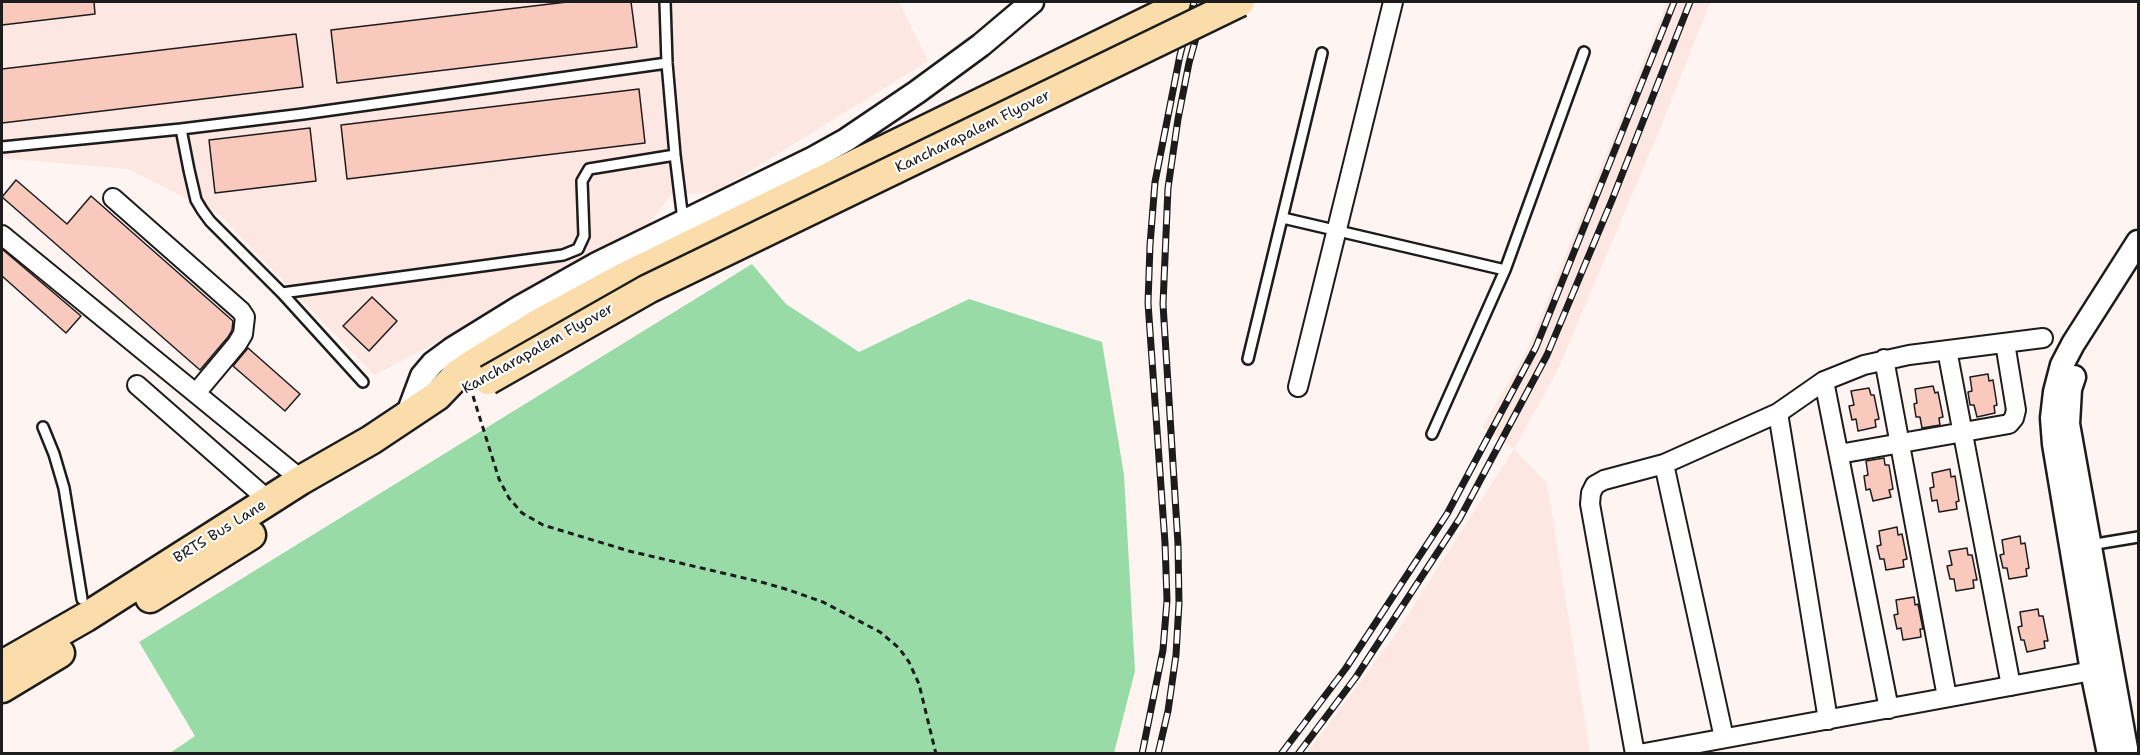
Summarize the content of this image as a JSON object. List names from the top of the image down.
{
  "streets": {
    "main road": ["Kancharapalem Flyover", "BRTS Bus Lane"]
  },
  "crossings": [
    ["Kancharapalem Flyover", "BRTS Bus Lane"]
  ]
}
